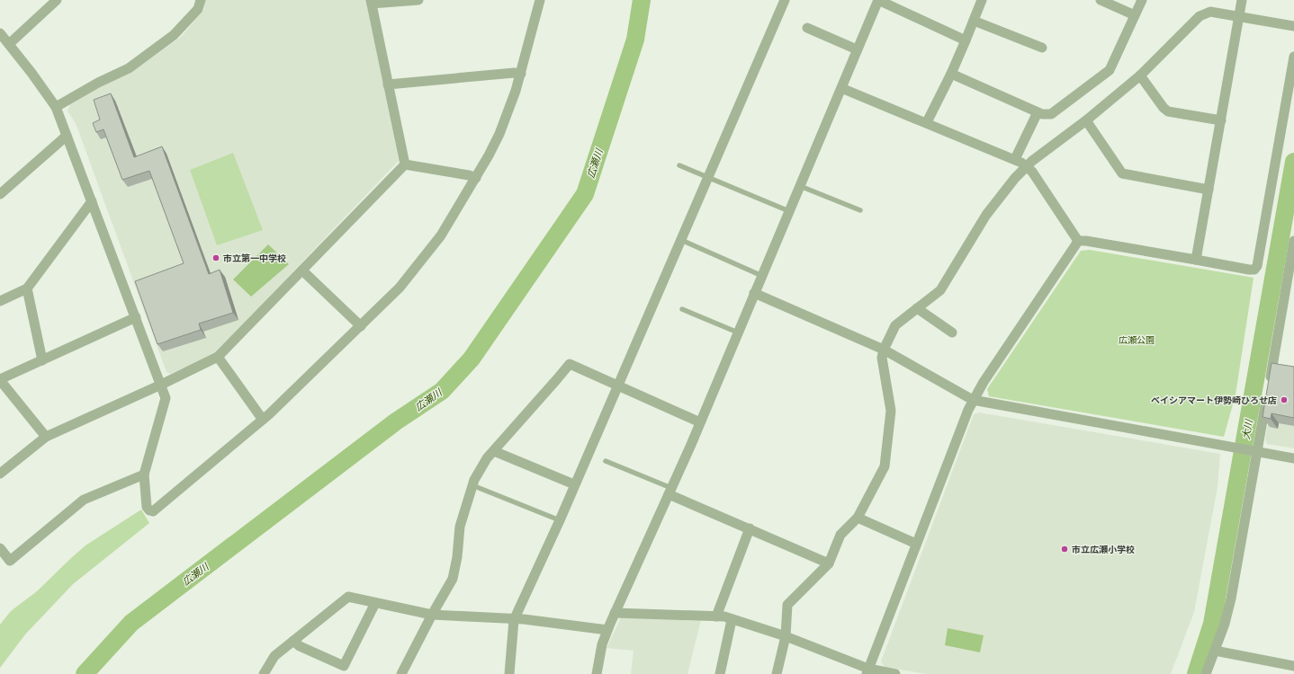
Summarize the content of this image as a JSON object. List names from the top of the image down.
{
  "water": ["広瀬川", "大川"],
  "parks": ["広瀬公園"],
  "places": ["市立第一中学校", "ベイシアマート伊勢崎ひろせ店", "市立広瀬小学校"]
}
